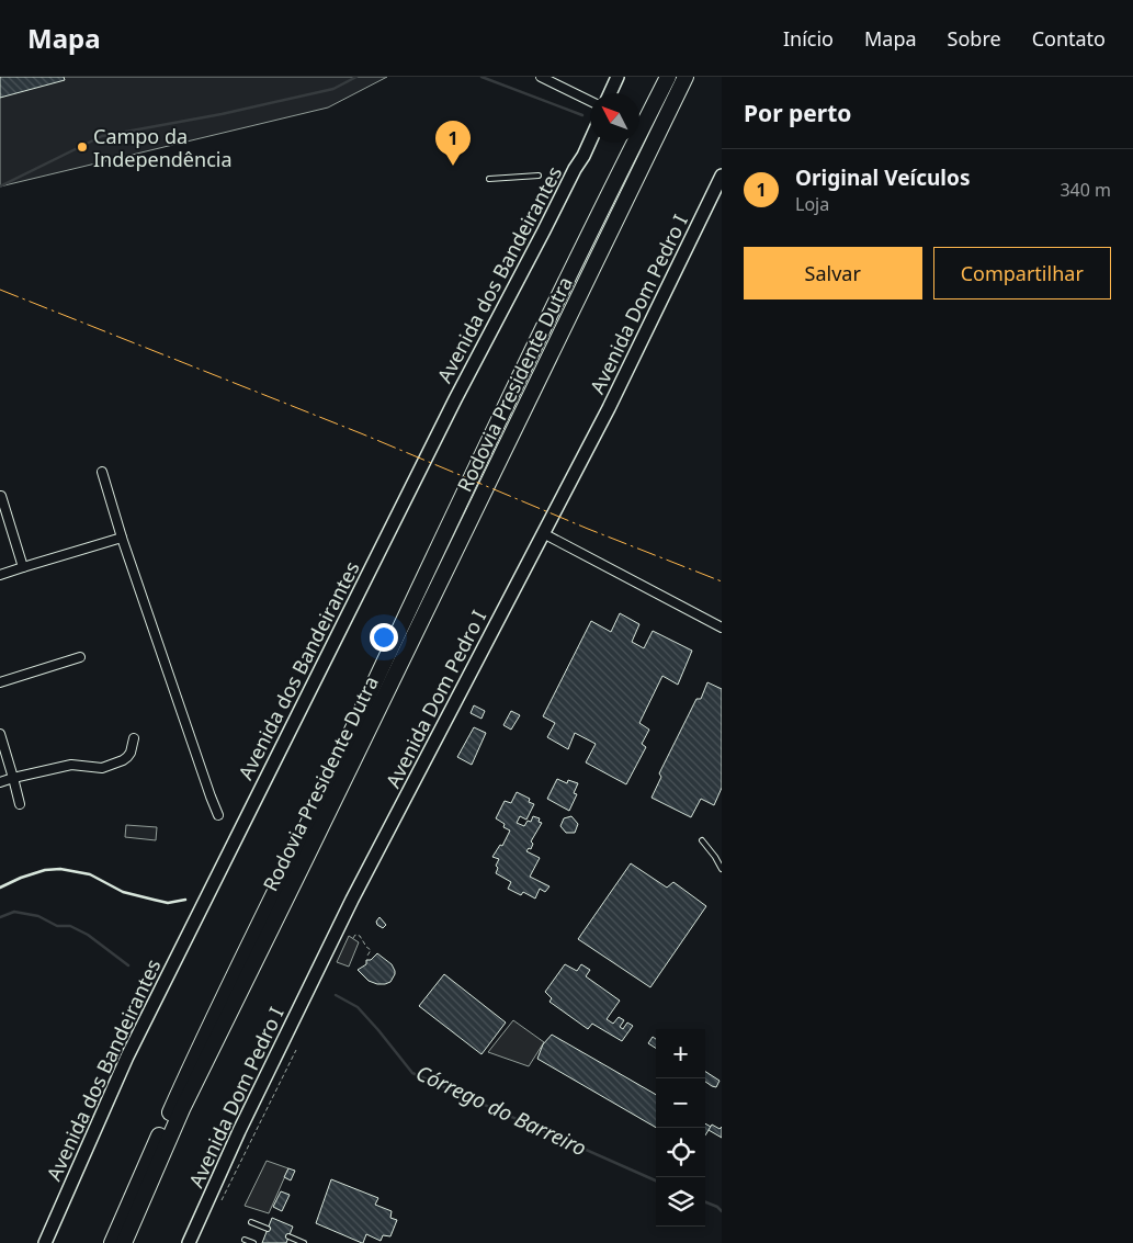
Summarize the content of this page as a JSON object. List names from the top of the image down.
{
  "streets": {
    "highway": ["Rodovia Presidente Dutra"],
    "main road": ["Avenida dos Bandeirantes", "Avenida Dom Pedro I"]
  },
  "water": ["Córrego do Barreiro"],
  "places": ["Campo da Independência"],
  "north": "top left",
  "page": {
    "header": "Mapa",
    "nav": [
      "Início",
      "Mapa",
      "Sobre",
      "Contato"
    ],
    "heading": "Por perto",
    "pins": "1",
    "list": [
      {
        "mark": "1",
        "name": "Original Veículos",
        "note": "Loja",
        "value": "340 m"
      }
    ],
    "buttons": ["Salvar", "Compartilhar"],
    "map_buttons": ["+", "−"]
  }
}
